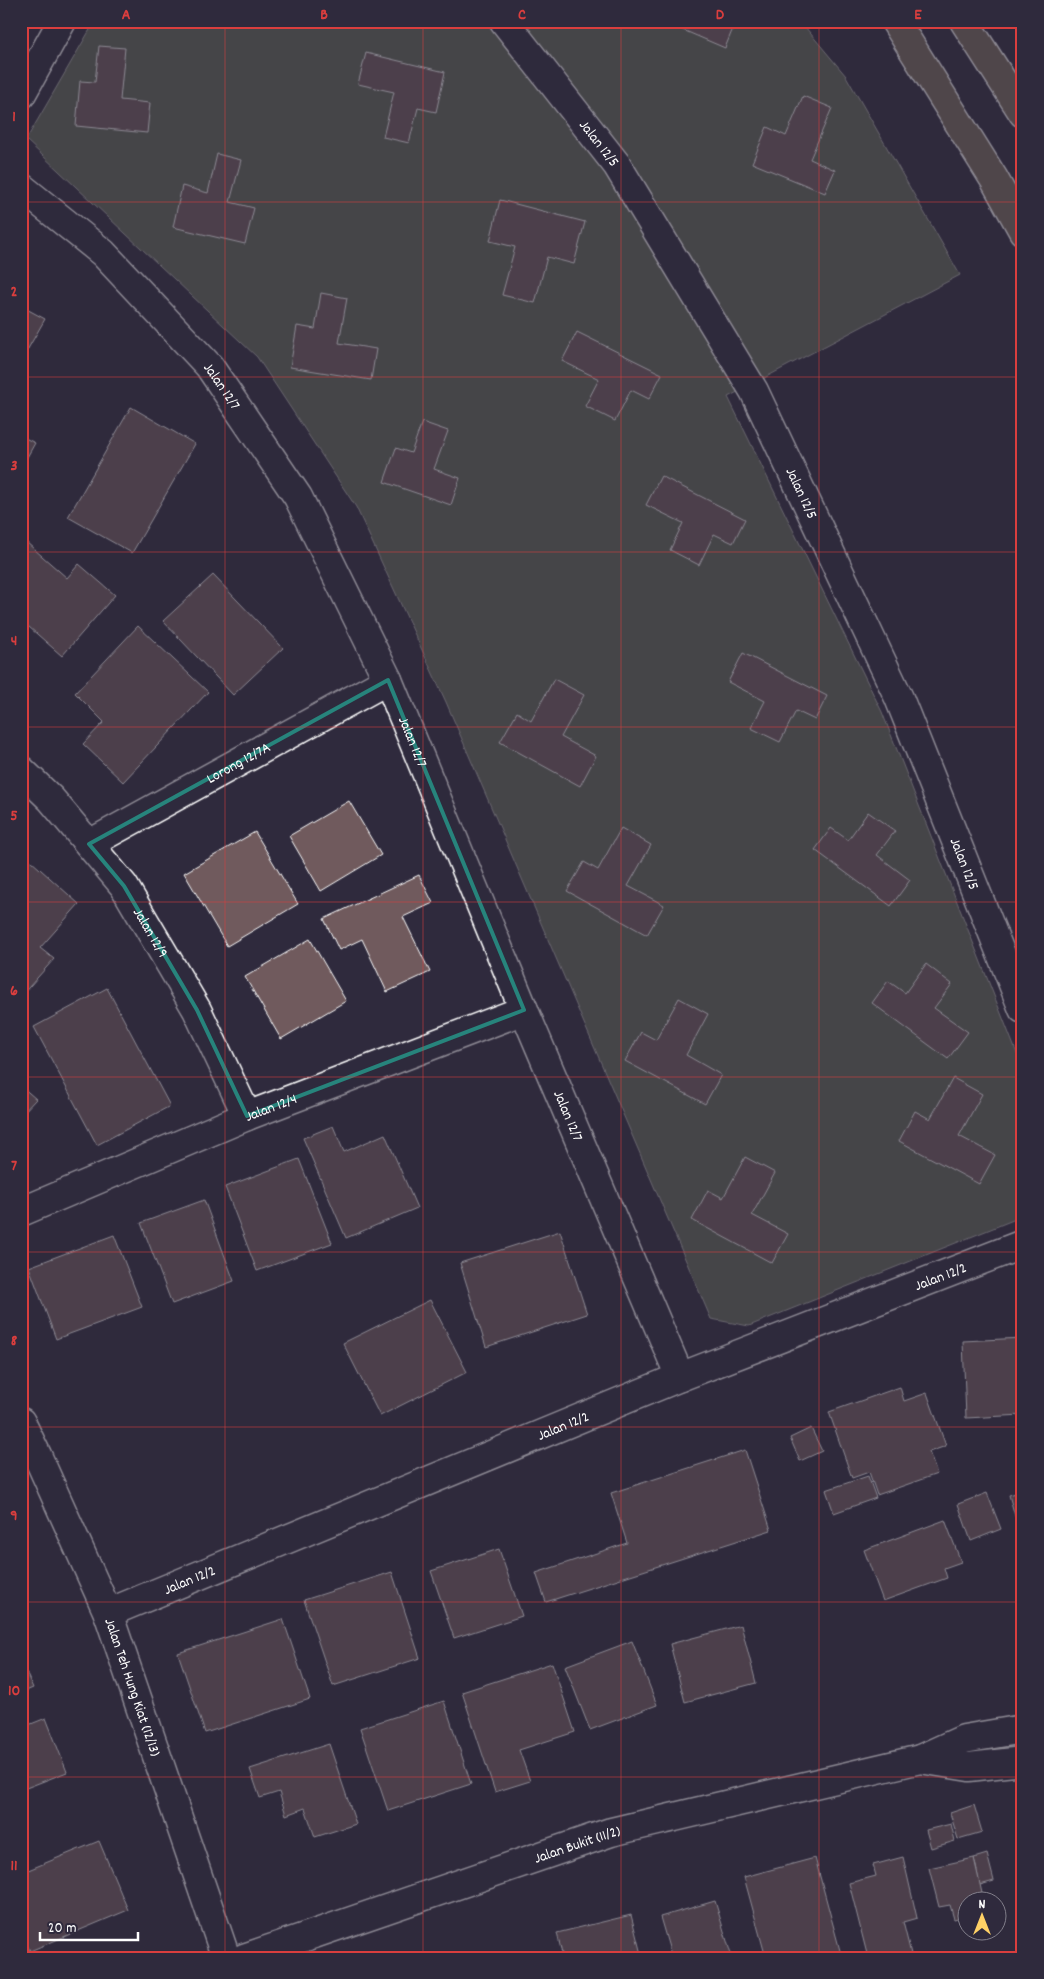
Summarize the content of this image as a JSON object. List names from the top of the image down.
{
  "streets": {
    "street": [
      "Jalan 12/5",
      "Jalan 12/7",
      "Lorong 12/7A",
      "Jalan 12/9",
      "Jalan 12/4",
      "Jalan 12/2",
      "Jalan Teh Hung Kiat (12/13)",
      "Jalan Bukit (11/2)"
    ]
  },
  "crossings": [
    ["Jalan 12/7", "Lorong 12/7A"],
    ["Jalan 12/7", "Jalan 12/4"],
    ["Jalan 12/7", "Jalan 12/2"],
    ["Lorong 12/7A", "Jalan 12/9"],
    ["Jalan 12/9", "Jalan 12/4"],
    ["Jalan 12/2", "Jalan Teh Hung Kiat (12/13)"]
  ],
  "scale_bar": "20 m",
  "north": "top",
  "grid": {
    "columns": [
      "A",
      "B",
      "C",
      "D",
      "E"
    ],
    "rows": [
      "1",
      "2",
      "3",
      "4",
      "5",
      "6",
      "7",
      "8",
      "9",
      "10",
      "11"
    ]
  }
}
